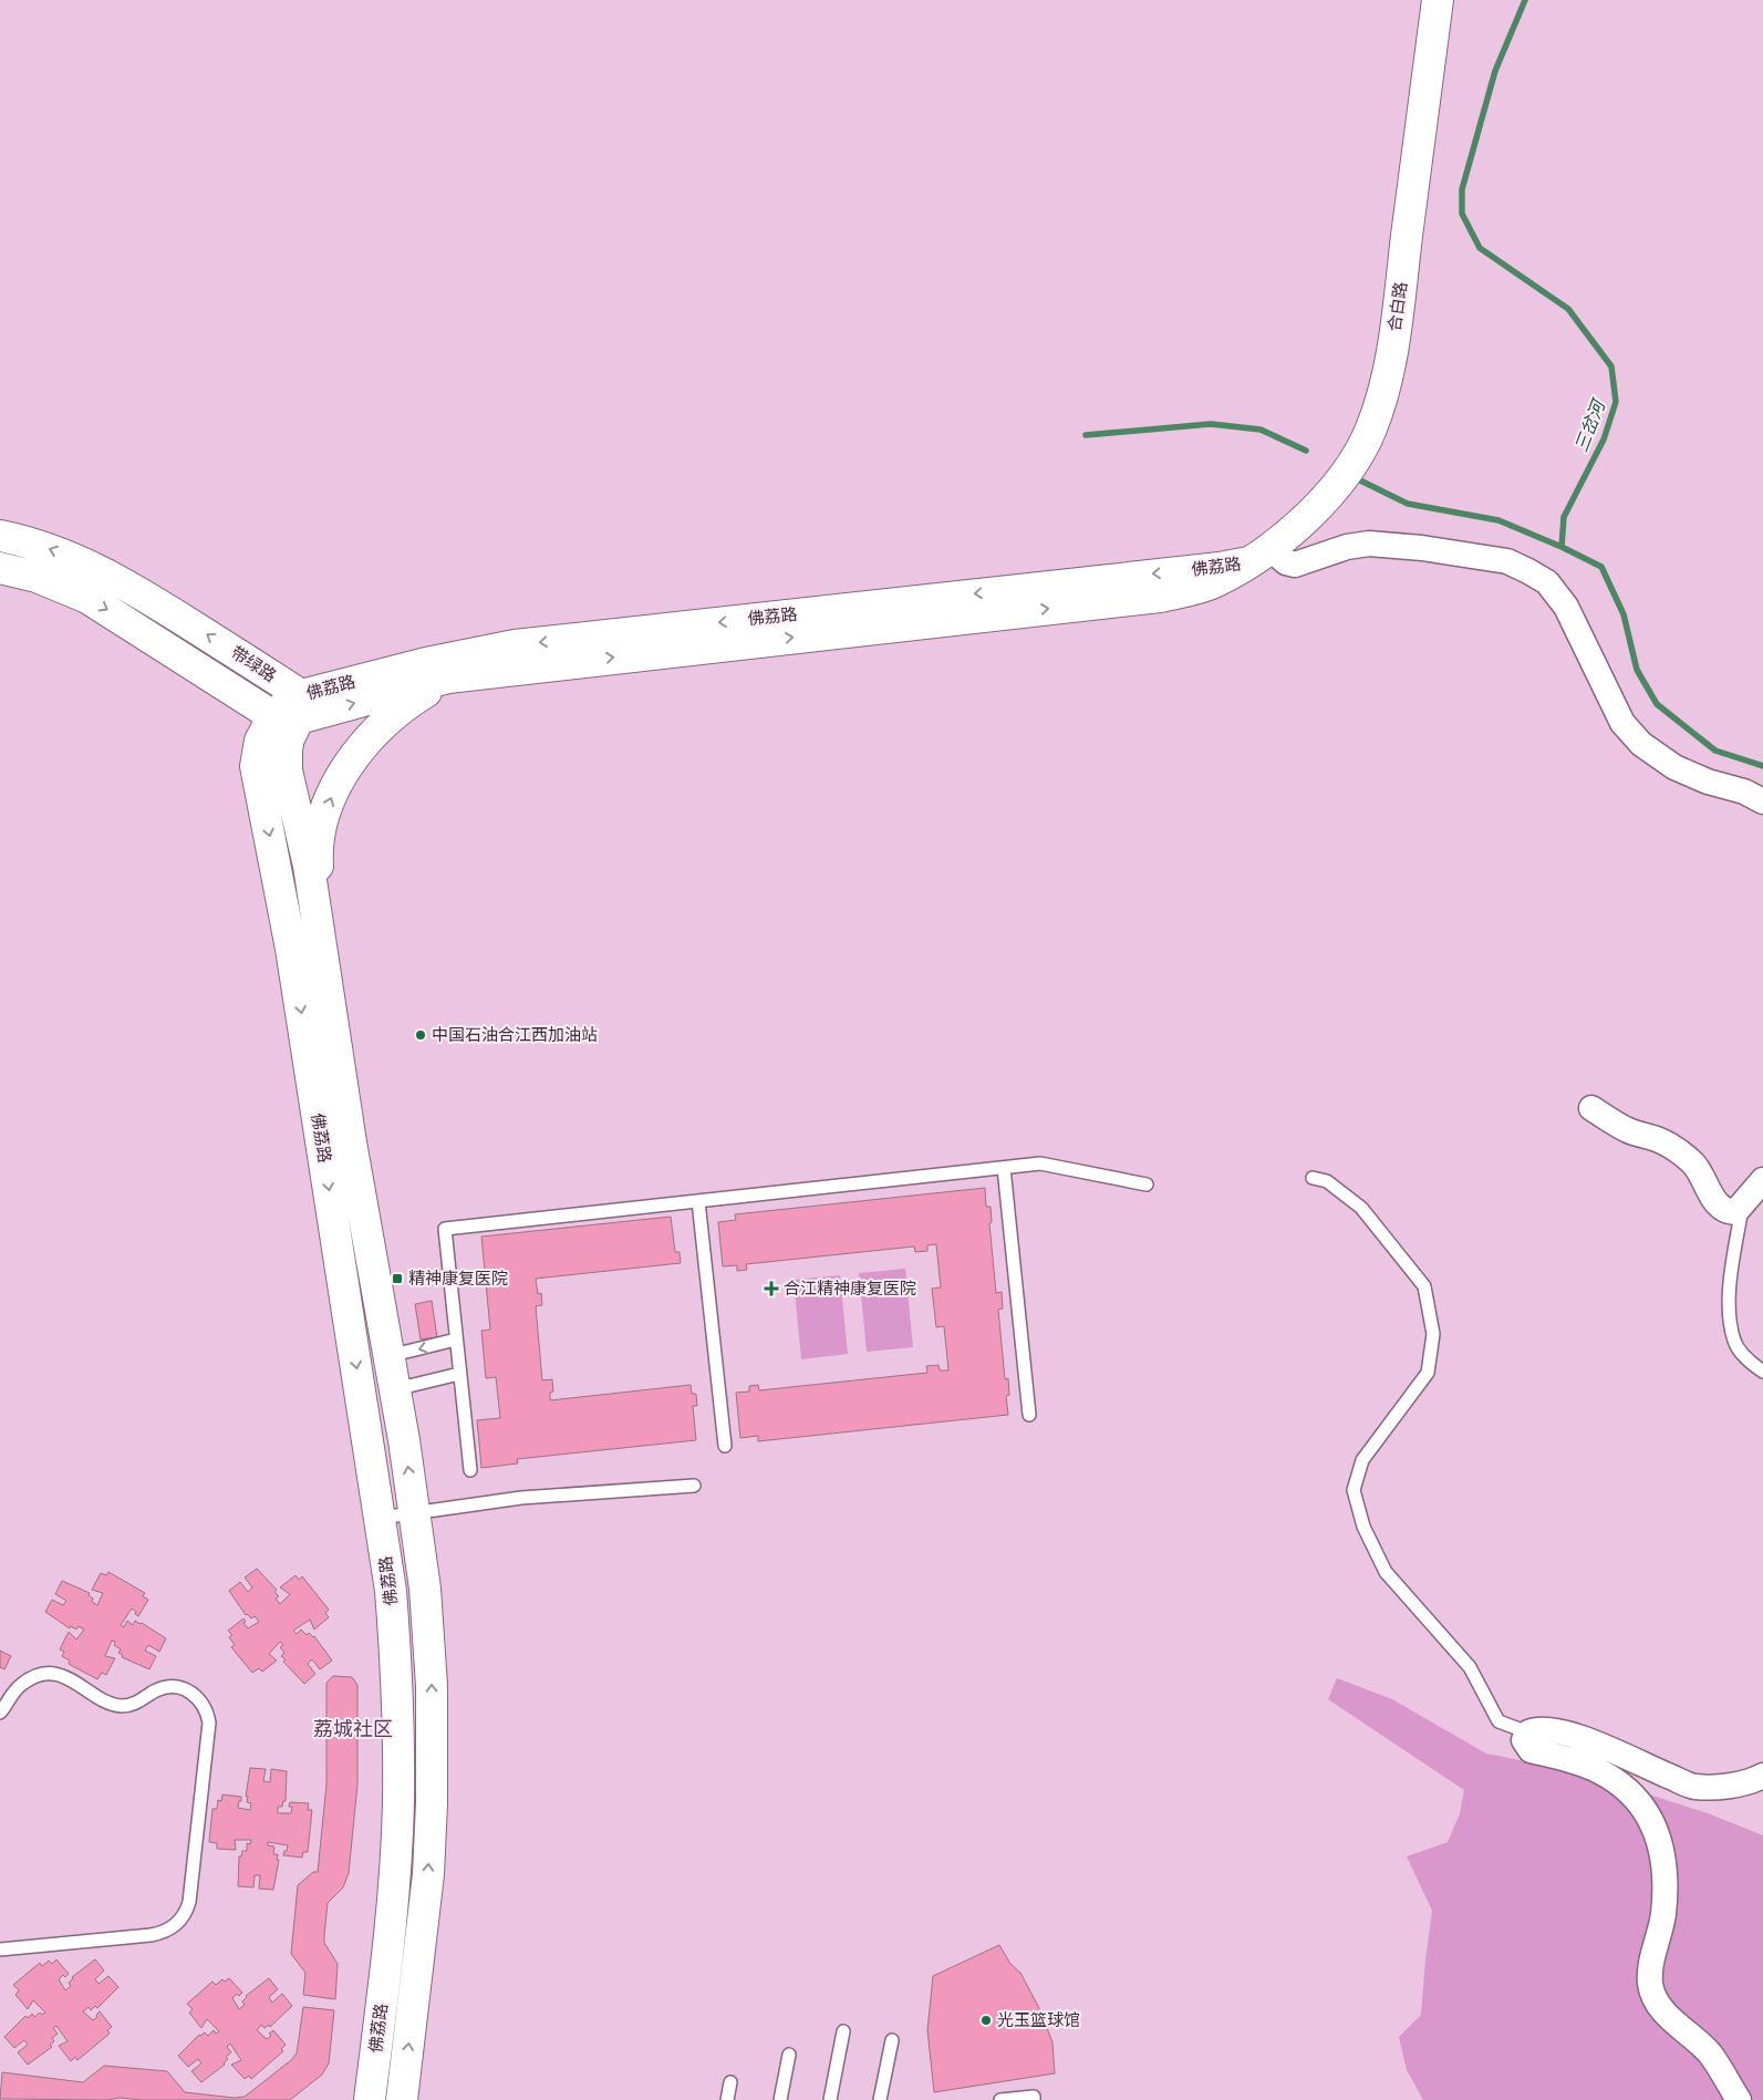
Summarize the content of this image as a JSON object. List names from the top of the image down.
{
  "streets": {
    "main road": ["合白路", "佛荔路", "带绿路"]
  },
  "crossings": [
    ["合白路", "佛荔路"],
    ["佛荔路", "带绿路"]
  ],
  "districts": ["荔城社区"],
  "water": ["三岔河"],
  "places": {
    "other": ["中国石油合江西加油站", "光玉篮球馆"],
    "transit": ["精神康复医院"],
    "health": ["合江精神康复医院"]
  }
}
